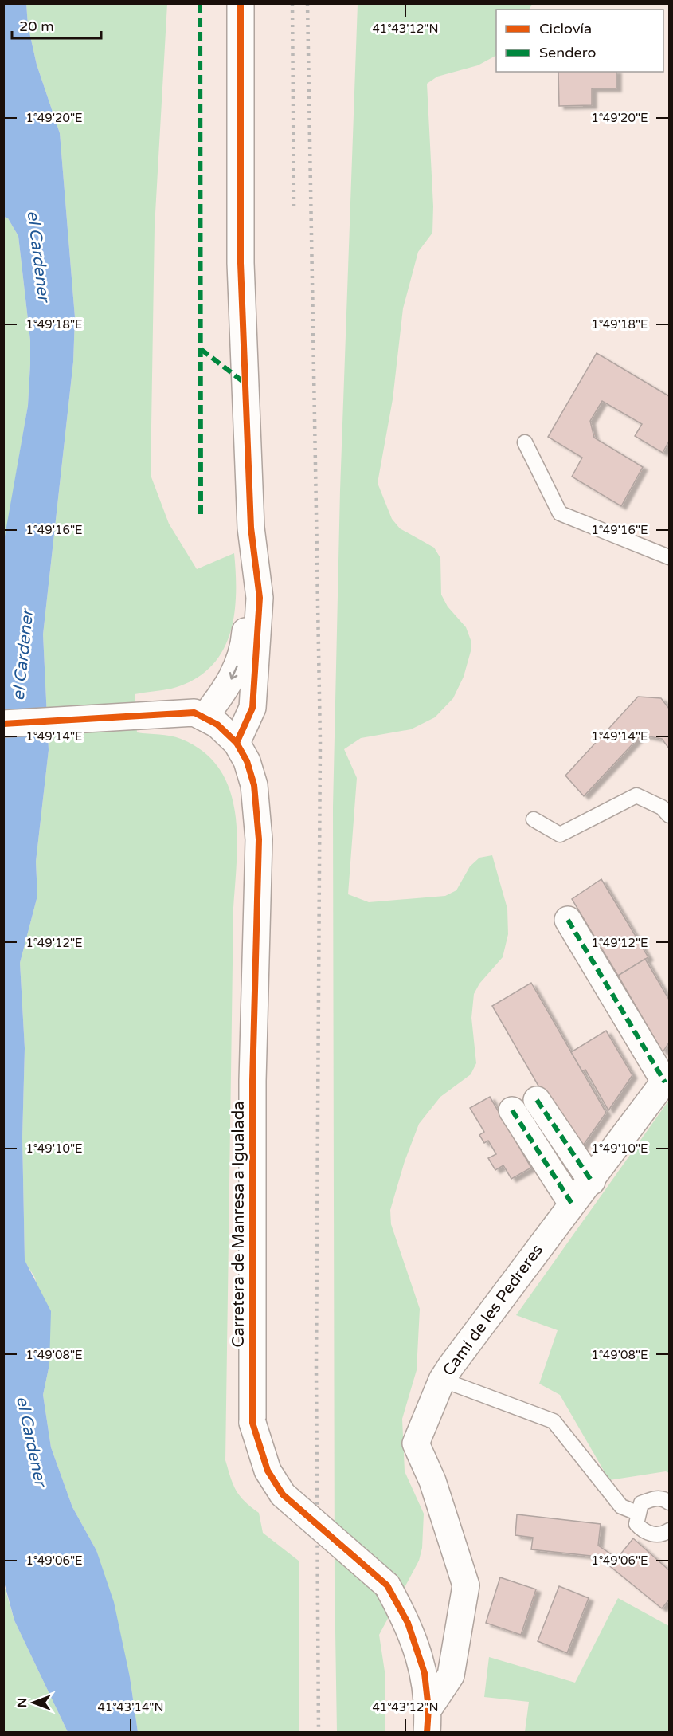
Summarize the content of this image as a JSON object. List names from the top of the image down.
{
  "streets": {
    "street": ["Carretera de Manresa a Igualada", "Camí de les Pedreres"]
  },
  "crossings": [
    ["Carretera de Manresa a Igualada", "Camí de les Pedreres"]
  ],
  "water": ["el Cardener"],
  "legend": ["Ciclovía", "Sendero"],
  "scale_bar": "20 m",
  "north": "left",
  "coordinates": [
    "41°43'12\"N",
    "1°49'20\"E",
    "1°49'18\"E",
    "1°49'16\"E",
    "1°49'14\"E",
    "1°49'12\"E",
    "1°49'10\"E",
    "1°49'08\"E",
    "1°49'06\"E",
    "41°43'14\"N"
  ]
}
